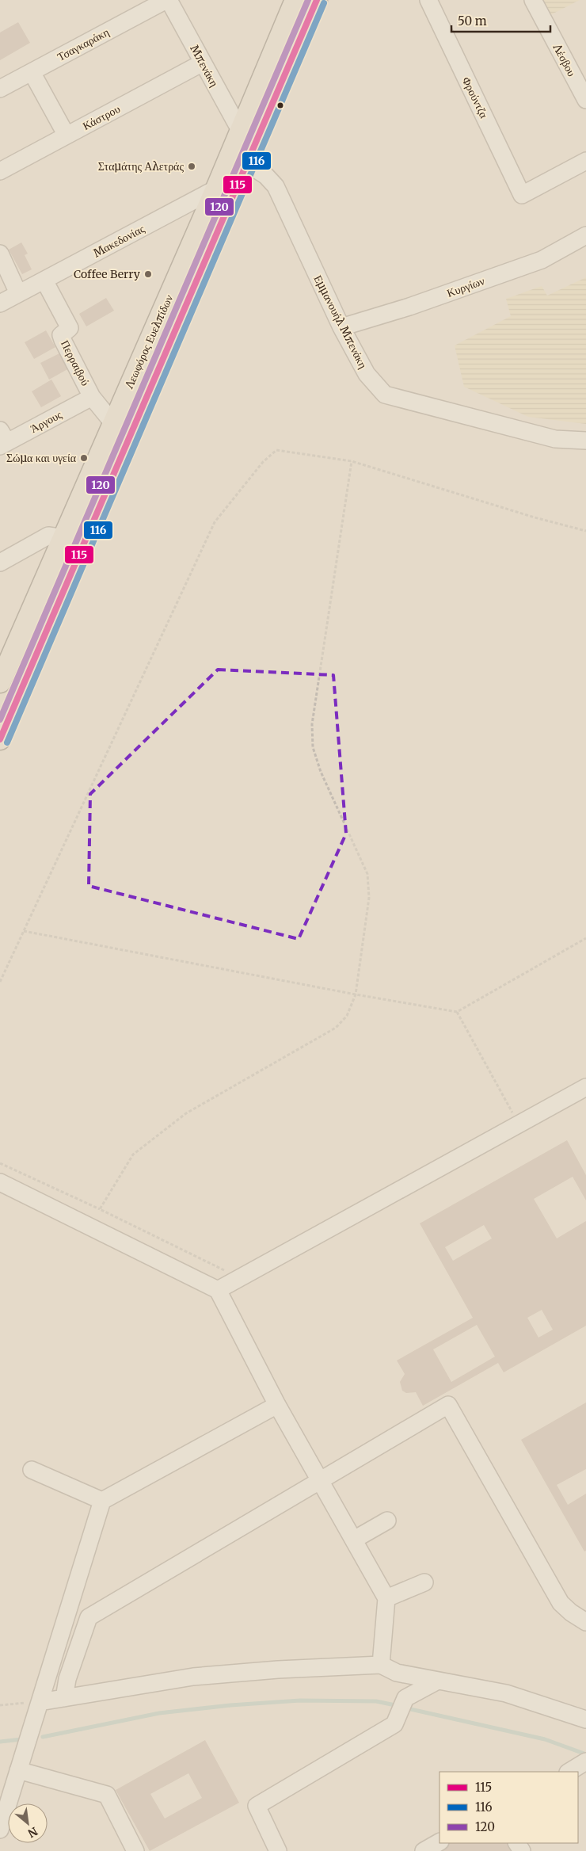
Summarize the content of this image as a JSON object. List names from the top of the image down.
{
  "streets": {
    "main road": ["Λεωφόρος Ευελπίδων"],
    "street": [
      "Τσαγκαράκη",
      "Λέσβου",
      "Μπενάκη",
      "Φρούντζα",
      "Κάστρου",
      "Μακεδονίας",
      "Κυργίων",
      "Εμμανουήλ Μπενάκη",
      "Περραιβού",
      "Άργους"
    ]
  },
  "crossings": [
    ["Τσαγκαράκη", "Μπενάκη"],
    ["Μπενάκη", "Κάστρου"],
    ["Μπενάκη", "Λεωφόρος Ευελπίδων"],
    ["Μακεδονίας", "Λεωφόρος Ευελπίδων"],
    ["Μακεδονίας", "Περραιβού"],
    ["Κυργίων", "Εμμανουήλ Μπενάκη"],
    ["Εμμανουήλ Μπενάκη", "Λεωφόρος Ευελπίδων"],
    ["Λεωφόρος Ευελπίδων", "Περραιβού"],
    ["Περραιβού", "Άργους"]
  ],
  "places": ["Σταμάτης Αλετράς", "Coffee Berry", "Σώμα και υγεία"],
  "lines": ["transit line 115", "transit line 120", "transit line 116"],
  "legend": ["115", "116", "120"],
  "scale_bar": "50 m",
  "north": "bottom right"
}
